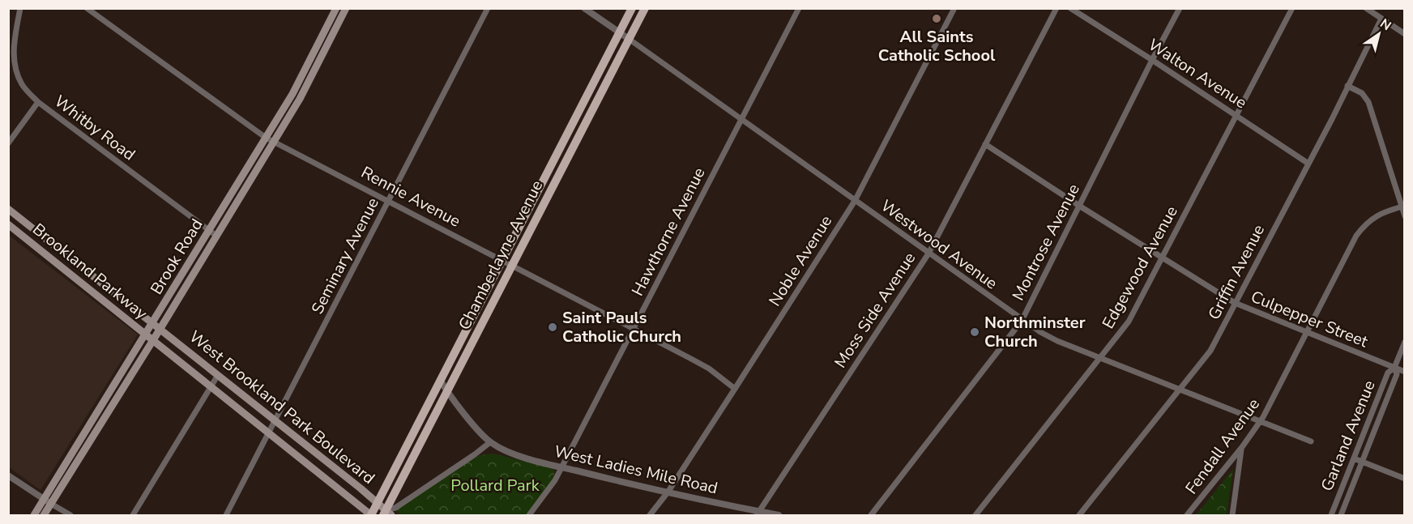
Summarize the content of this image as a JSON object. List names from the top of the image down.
{
  "streets": {
    "main road": [
      "Chamberlayne Avenue",
      "Brook Road",
      "Brookland Parkway",
      "West Brookland Park Boulevard"
    ],
    "street": [
      "Walton Avenue",
      "Whitby Road",
      "Rennie Avenue",
      "Hawthorne Avenue",
      "Montrose Avenue",
      "Westwood Avenue",
      "Seminary Avenue",
      "Noble Avenue",
      "Edgewood Avenue",
      "Griffin Avenue",
      "Moss Side Avenue",
      "Culpepper Street",
      "Garland Avenue",
      "Fendall Avenue",
      "West Ladies Mile Road"
    ]
  },
  "crossings": [
    ["Walton Avenue", "Montrose Avenue"],
    ["Walton Avenue", "Edgewood Avenue"],
    ["Walton Avenue", "Griffin Avenue"],
    ["Whitby Road", "Brook Road"],
    ["Rennie Avenue", "Hawthorne Avenue"],
    ["Rennie Avenue", "Chamberlayne Avenue"],
    ["Rennie Avenue", "Seminary Avenue"],
    ["Rennie Avenue", "Brook Road"],
    ["Rennie Avenue", "Noble Avenue"],
    ["Hawthorne Avenue", "Westwood Avenue"],
    ["Hawthorne Avenue", "West Ladies Mile Road"],
    ["Montrose Avenue", "Westwood Avenue"],
    ["Montrose Avenue", "Culpepper Street"],
    ["Westwood Avenue", "Chamberlayne Avenue"],
    ["Westwood Avenue", "Noble Avenue"],
    ["Westwood Avenue", "Edgewood Avenue"],
    ["Westwood Avenue", "Griffin Avenue"],
    ["Westwood Avenue", "Moss Side Avenue"],
    ["Westwood Avenue", "Fendall Avenue"],
    ["Chamberlayne Avenue", "West Brookland Park Boulevard"],
    ["Chamberlayne Avenue", "West Ladies Mile Road"],
    ["Seminary Avenue", "West Brookland Park Boulevard"],
    ["Brook Road", "Brookland Parkway"],
    ["Brook Road", "West Brookland Park Boulevard"],
    ["Noble Avenue", "West Ladies Mile Road"],
    ["Edgewood Avenue", "Culpepper Street"],
    ["Brookland Parkway", "West Brookland Park Boulevard"],
    ["Griffin Avenue", "Culpepper Street"],
    ["Moss Side Avenue", "Culpepper Street"],
    ["Moss Side Avenue", "West Ladies Mile Road"],
    ["Culpepper Street", "Garland Avenue"],
    ["Culpepper Street", "Fendall Avenue"]
  ],
  "parks": ["Pollard Park"],
  "places": ["All Saints Catholic School", "Saint Pauls Catholic Church", "Northminster Church"],
  "north": "top right"
}
